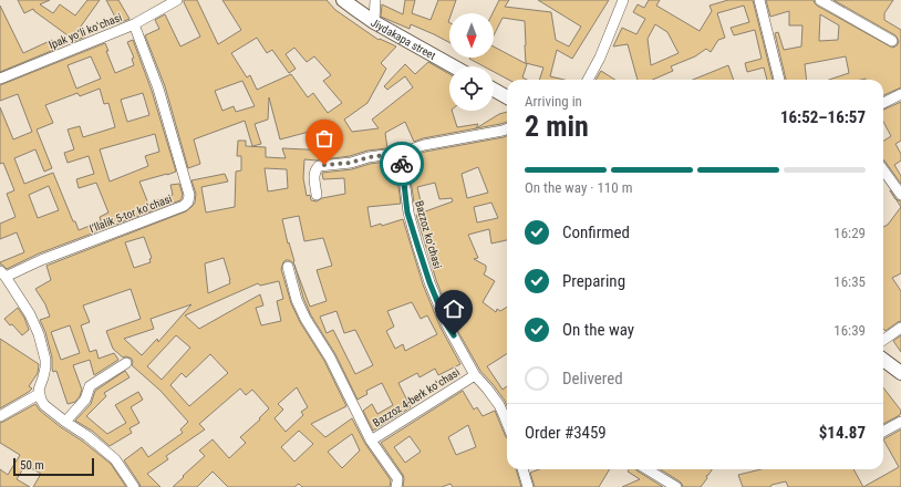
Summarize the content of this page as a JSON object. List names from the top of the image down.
{
  "streets": {
    "street": [
      "Ipak yoʻli koʻchasi",
      "Jiydakapa street",
      "Iʻllalik 5-tor koʻchasi",
      "Bazzoz koʻchasi",
      "Bazzoz 4-berk koʻchasi"
    ]
  },
  "crossings": [
    ["Ipak yoʻli koʻchasi", "Iʻllalik 5-tor koʻchasi"],
    ["Bazzoz koʻchasi", "Bazzoz 4-berk koʻchasi"]
  ],
  "scale_bar": "50 m",
  "north": "bottom",
  "page": {
    "heading": ["2 min", "Arriving in", "16:52–16:57"],
    "panel": ["Order #3459", "$14.87"],
    "bar": "On the way · 110 m",
    "list": [
      ["Confirmed", "16:29"],
      ["Preparing", "16:35"],
      ["On the way", "16:39"],
      "Delivered"
    ],
    "scale": "50 m"
  }
}
